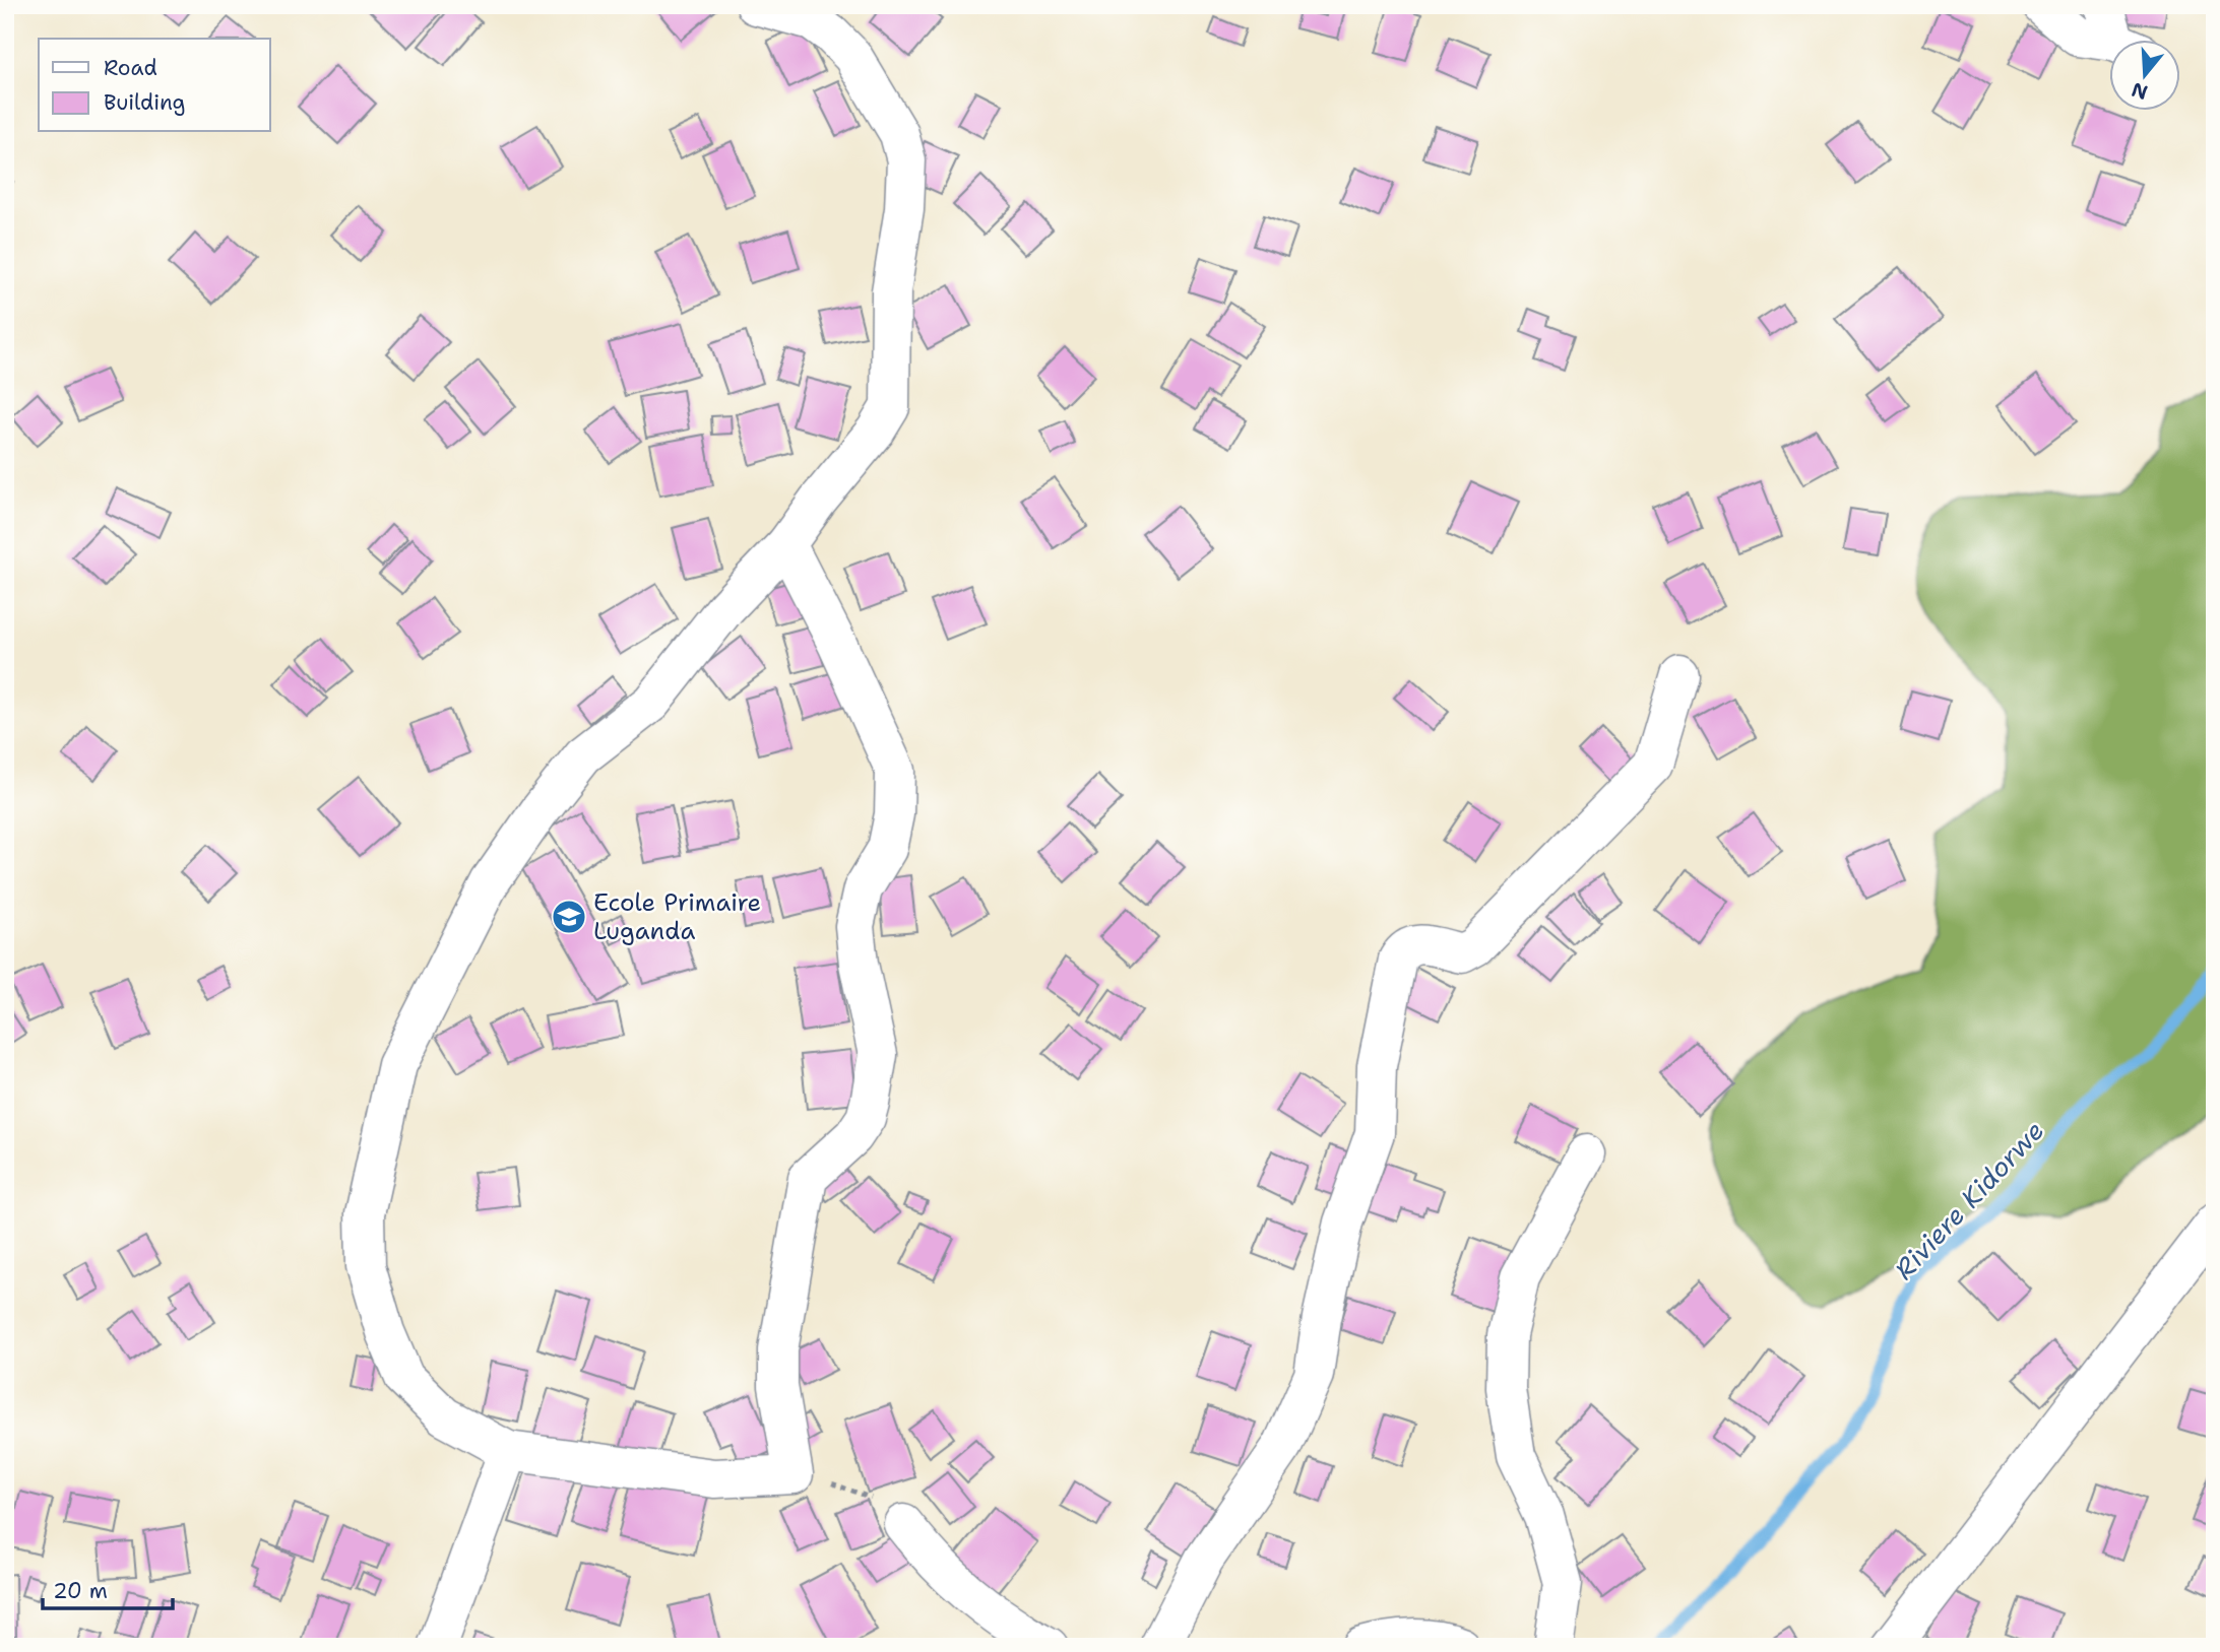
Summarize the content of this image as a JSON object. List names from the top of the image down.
{
  "water": ["Riviere Kidorwe"],
  "places": {
    "school or university": ["Ecole Primaire Luganda"]
  },
  "legend": ["Road", "Building"],
  "scale_bar": "20 m",
  "north": "bottom"
}
